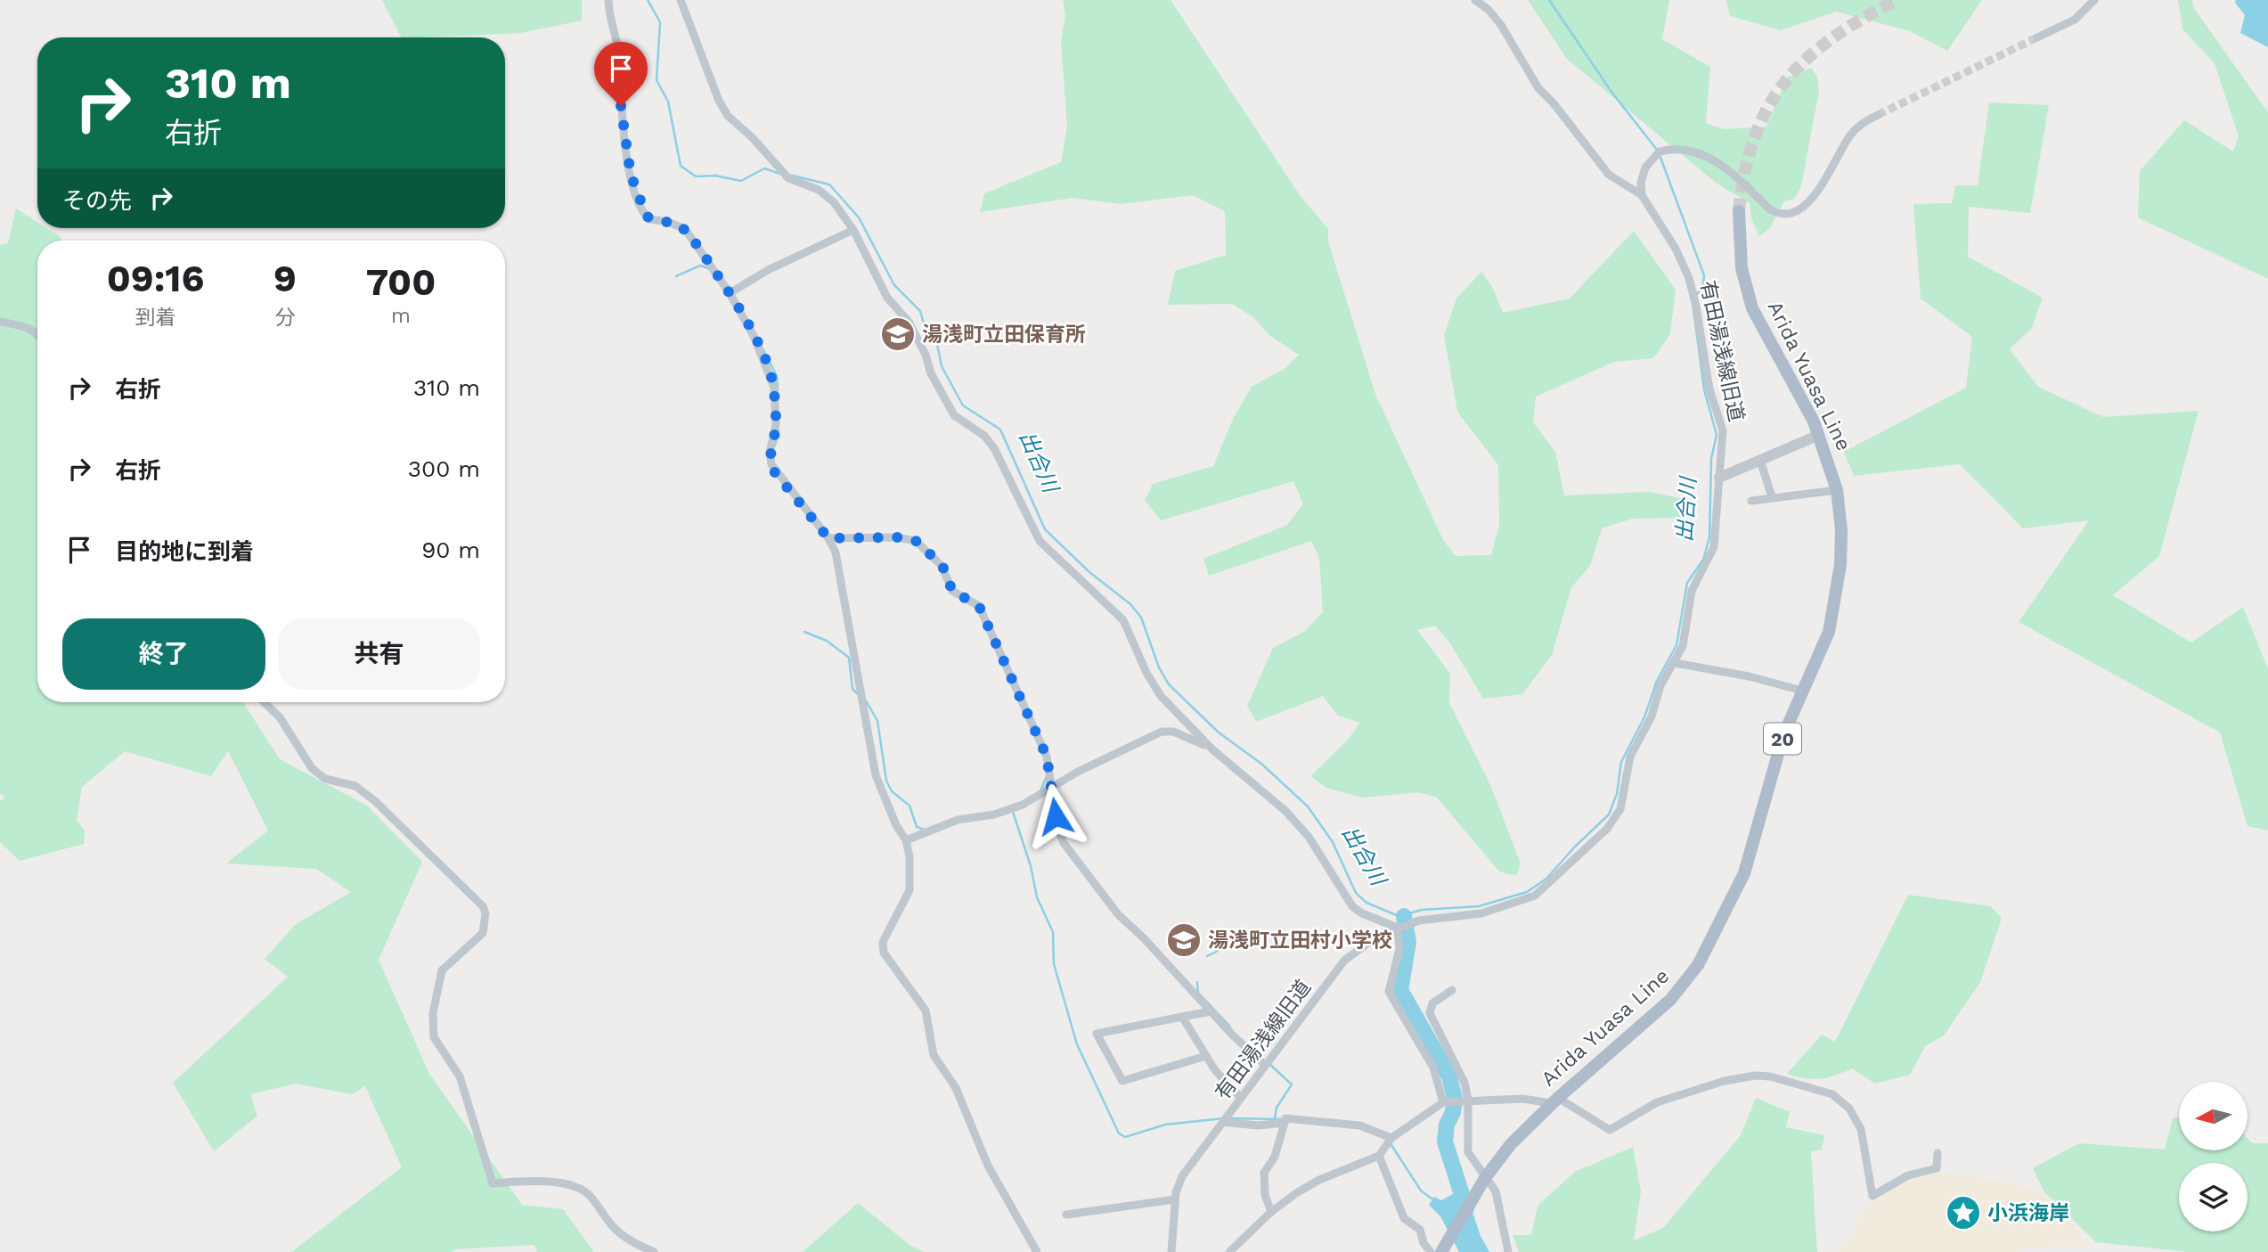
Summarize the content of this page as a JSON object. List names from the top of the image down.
{
  "streets": {
    "main road": ["Arida Yuasa Line", "20"],
    "street": ["有田湯浅線旧道"]
  },
  "water": ["出合川"],
  "places": {
    "school or university": ["湯浅町立田保育所", "湯浅町立田村小学校"],
    "place": ["小浜海岸"]
  },
  "north": "left",
  "page": {
    "turn": ["310 m", "右折"],
    "then": "その先",
    "eta": [
      "09:16",
      "到着",
      "9",
      "分",
      "700",
      "m"
    ],
    "list": [
      {
        "name": "右折",
        "value": "310 m"
      },
      {
        "name": "右折",
        "value": "300 m"
      },
      {
        "name": "目的地に到着",
        "value": "90 m"
      }
    ],
    "buttons": ["終了", "共有"]
  }
}
